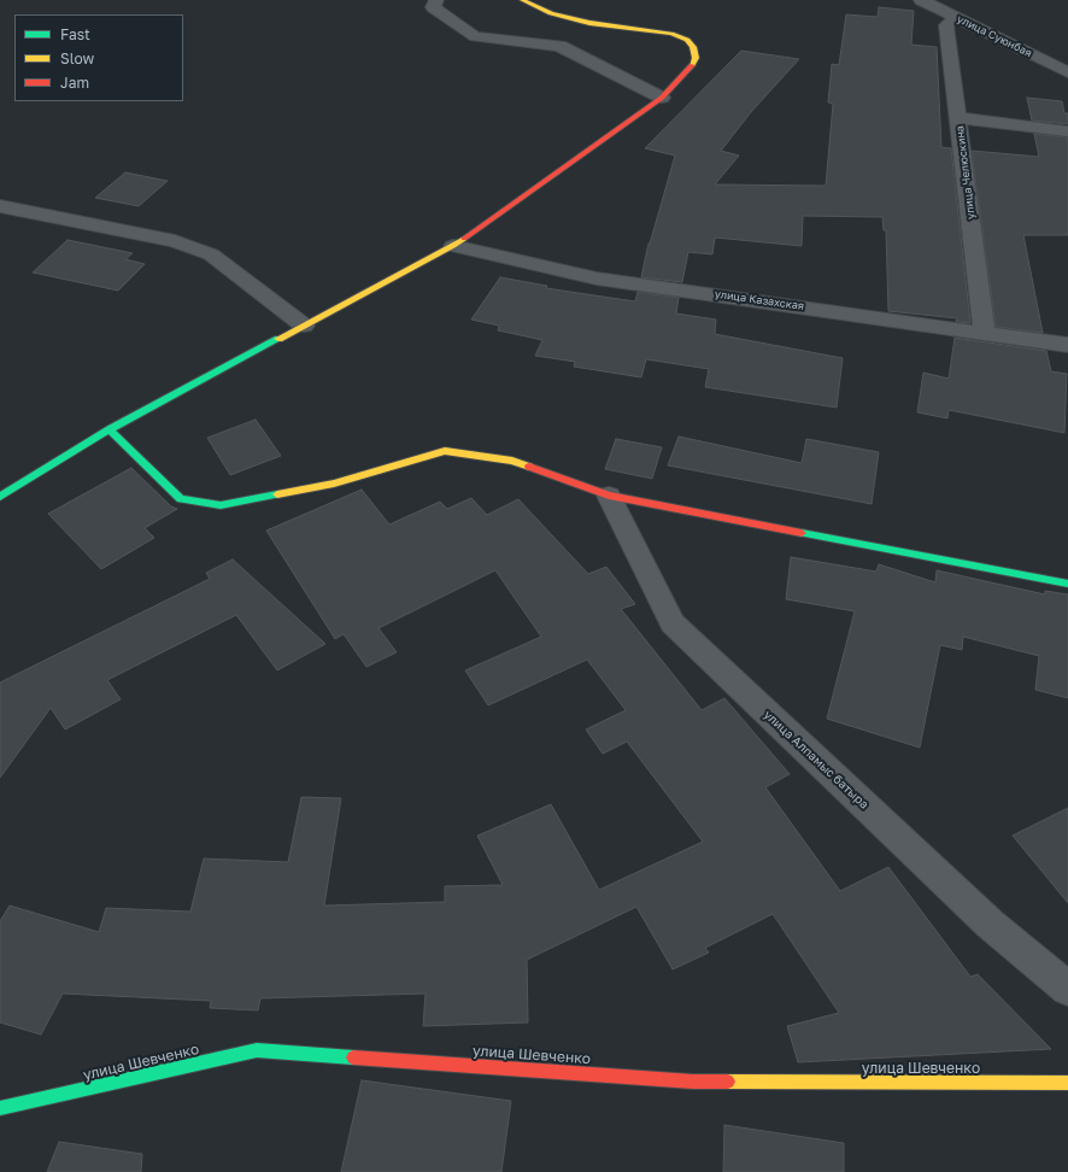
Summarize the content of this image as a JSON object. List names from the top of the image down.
{
  "streets": {
    "street": [
      "улица Суюнбая",
      "улица Челюскина",
      "улица Казахская",
      "улица Алпамыс батыра",
      "улица Шевченко"
    ]
  },
  "crossings": [
    ["улица Суюнбая", "улица Челюскина"],
    ["улица Челюскина", "улица Казахская"]
  ],
  "legend": ["Fast", "Slow", "Jam"]
}
